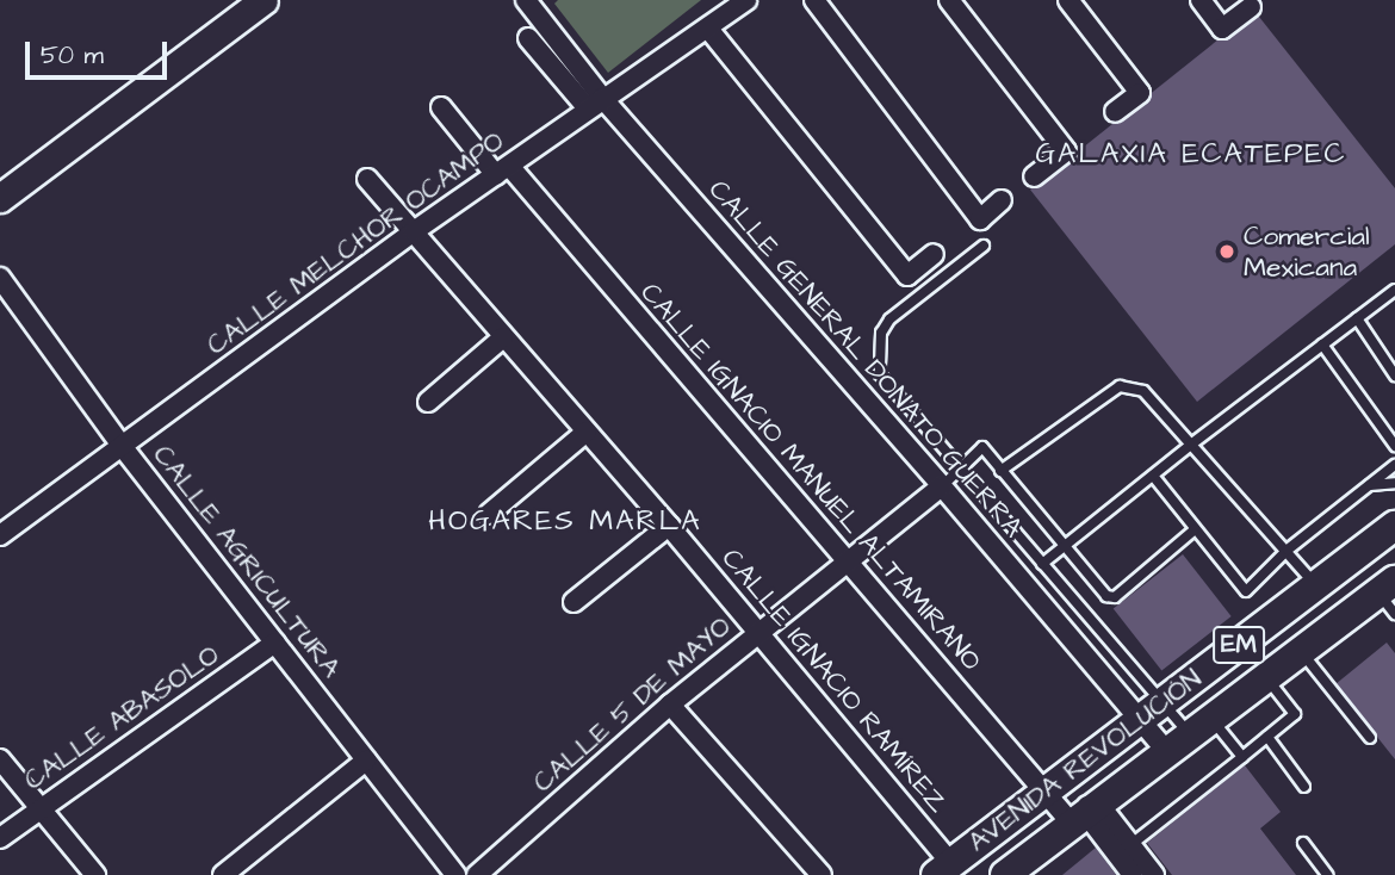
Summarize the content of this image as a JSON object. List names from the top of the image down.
{
  "streets": {
    "main road": ["EM", "AVENIDA REVOLUCIÓN"],
    "street": [
      "CALLE MELCHOR OCAMPO",
      "CALLE GENERAL DONATO GUERRA",
      "CALLE IGNACIO MANUEL ALTAMIRANO",
      "CALLE AGRICULTURA",
      "CALLE IGNACIO RAMÍREZ",
      "CALLE 5 DE MAYO",
      "CALLE ABASOLO"
    ]
  },
  "crossings": [
    ["CALLE MELCHOR OCAMPO", "CALLE GENERAL DONATO GUERRA"],
    ["CALLE MELCHOR OCAMPO", "CALLE IGNACIO MANUEL ALTAMIRANO"],
    ["CALLE MELCHOR OCAMPO", "CALLE AGRICULTURA"],
    ["CALLE MELCHOR OCAMPO", "CALLE IGNACIO RAMÍREZ"],
    ["CALLE GENERAL DONATO GUERRA", "CALLE 5 DE MAYO"],
    ["CALLE GENERAL DONATO GUERRA", "AVENIDA REVOLUCIÓN"],
    ["CALLE IGNACIO MANUEL ALTAMIRANO", "CALLE 5 DE MAYO"],
    ["CALLE IGNACIO MANUEL ALTAMIRANO", "AVENIDA REVOLUCIÓN"],
    ["CALLE AGRICULTURA", "CALLE ABASOLO"],
    ["CALLE IGNACIO RAMÍREZ", "CALLE 5 DE MAYO"],
    ["CALLE IGNACIO RAMÍREZ", "AVENIDA REVOLUCIÓN"]
  ],
  "districts": ["GALAXIA ECATEPEC", "HOGARES MARLA"],
  "places": ["Comercial Mexicana"],
  "scale_bar": "50 m"
}
